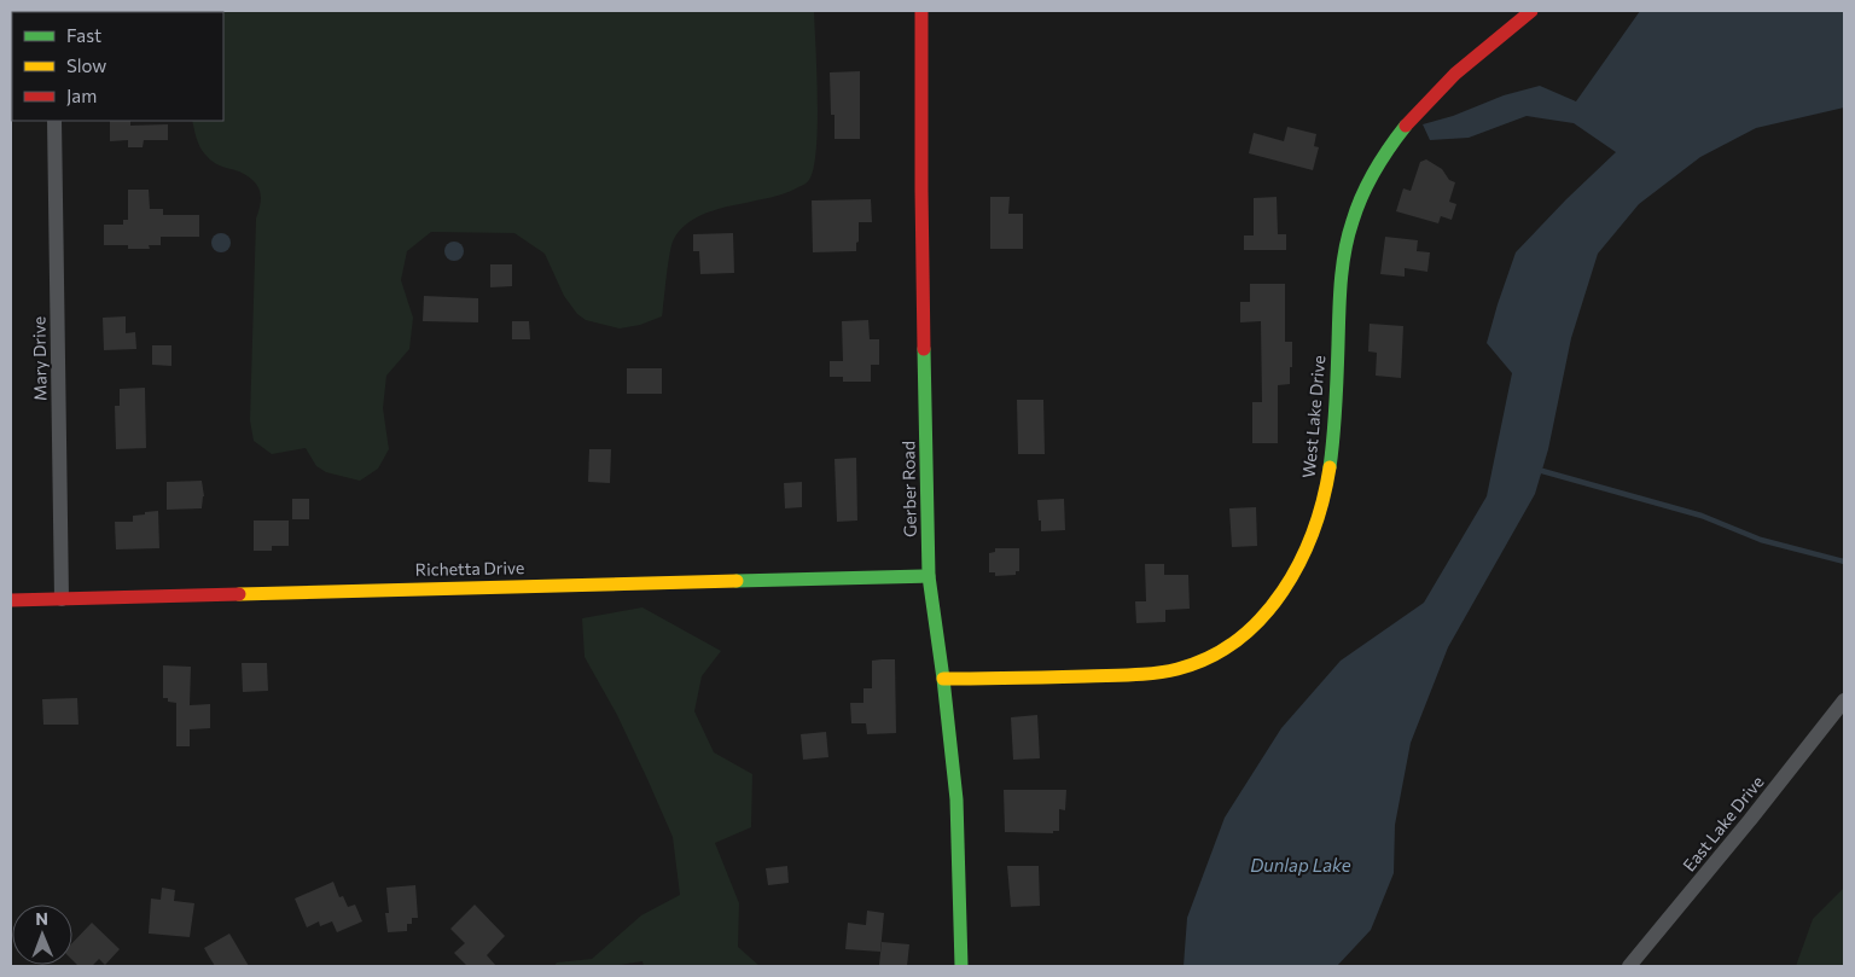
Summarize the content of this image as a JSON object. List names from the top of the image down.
{
  "streets": {
    "street": [
      "Mary Drive",
      "West Lake Drive",
      "Gerber Road",
      "Richetta Drive",
      "East Lake Drive"
    ]
  },
  "crossings": [
    ["Mary Drive", "Richetta Drive"],
    ["West Lake Drive", "Gerber Road"],
    ["Gerber Road", "Richetta Drive"]
  ],
  "water": ["Dunlap Lake"],
  "legend": ["Fast", "Slow", "Jam"],
  "north": "top"
}
